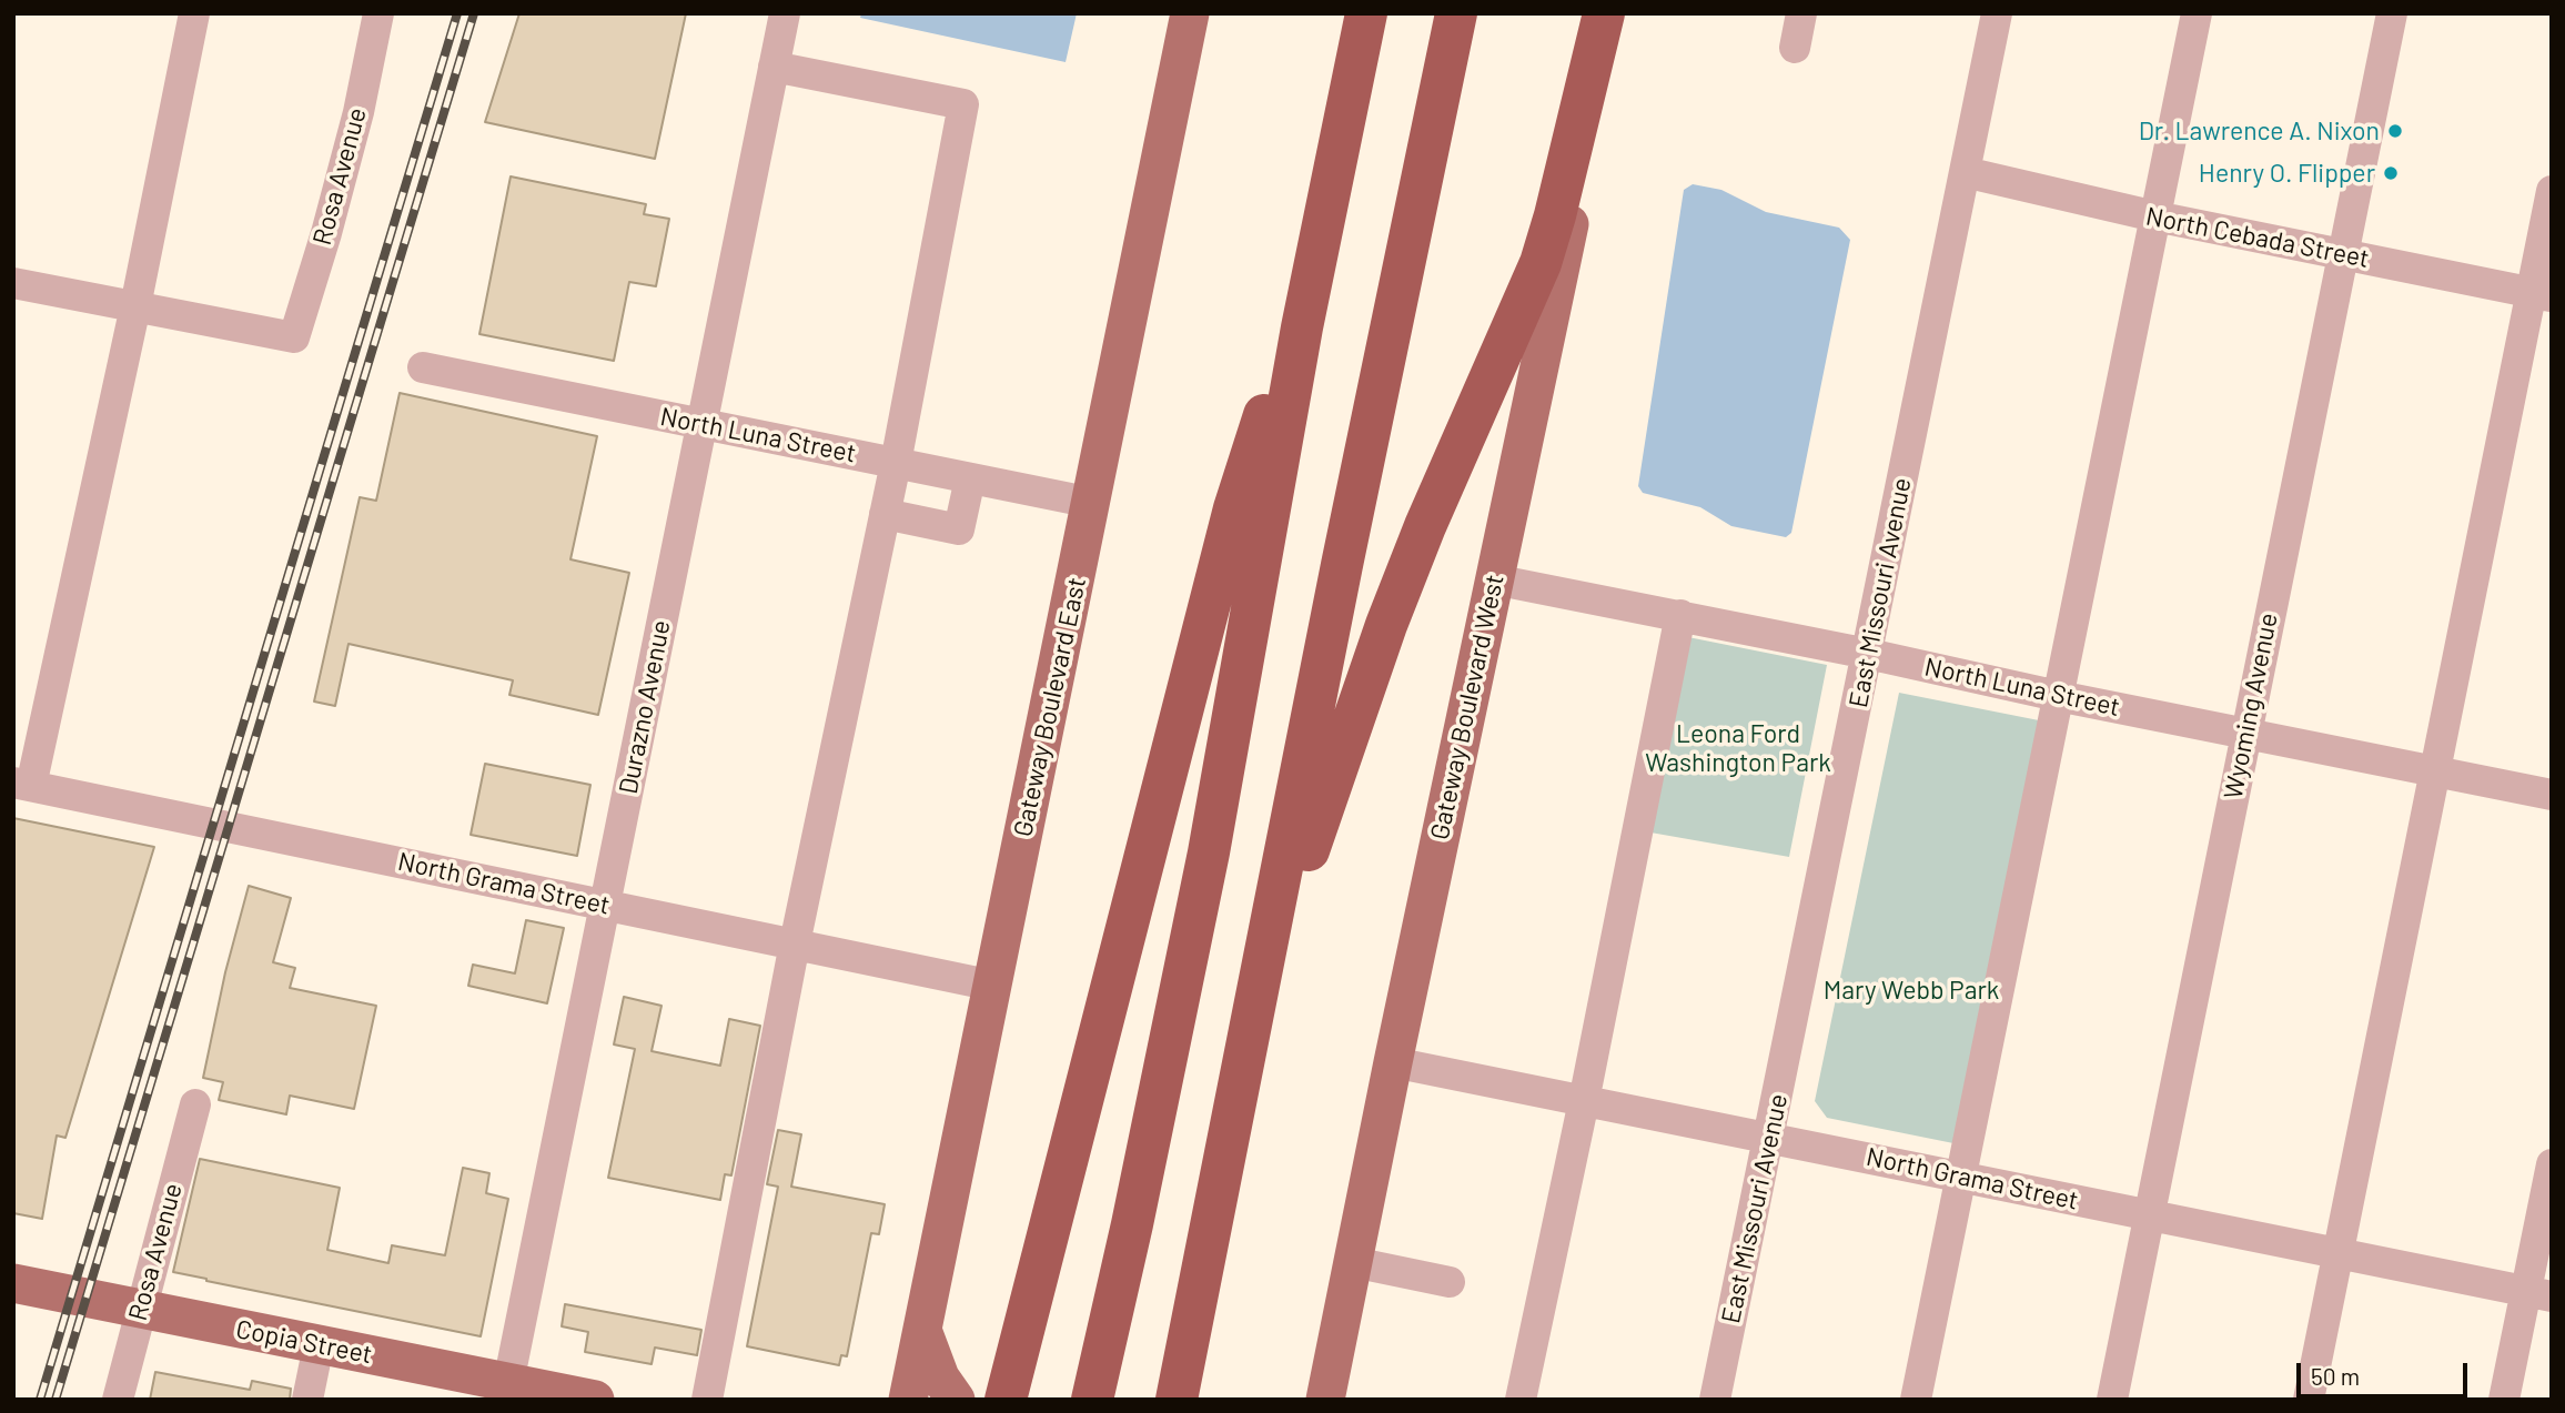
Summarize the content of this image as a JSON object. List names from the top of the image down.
{
  "streets": {
    "main road": ["Gateway Boulevard East", "Gateway Boulevard West", "Copia Street"],
    "street": [
      "Rosa Avenue",
      "North Cebada Street",
      "North Luna Street",
      "East Missouri Avenue",
      "Wyoming Avenue",
      "Durazno Avenue",
      "North Grama Street"
    ]
  },
  "crossings": [
    ["Rosa Avenue", "Copia Street"],
    ["North Cebada Street", "East Missouri Avenue"],
    ["North Cebada Street", "Wyoming Avenue"],
    ["North Luna Street", "East Missouri Avenue"],
    ["North Luna Street", "Wyoming Avenue"],
    ["North Luna Street", "Durazno Avenue"],
    ["North Luna Street", "Gateway Boulevard East"],
    ["North Luna Street", "Gateway Boulevard West"],
    ["East Missouri Avenue", "North Grama Street"],
    ["Wyoming Avenue", "North Grama Street"],
    ["Durazno Avenue", "North Grama Street"],
    ["Durazno Avenue", "Copia Street"],
    ["Gateway Boulevard East", "North Grama Street"],
    ["Gateway Boulevard West", "North Grama Street"]
  ],
  "parks": ["Leona Ford Washington Park", "Mary Webb Park"],
  "places": ["Dr. Lawrence A. Nixon", "Henry O. Flipper"],
  "scale_bar": "50 m"
}
